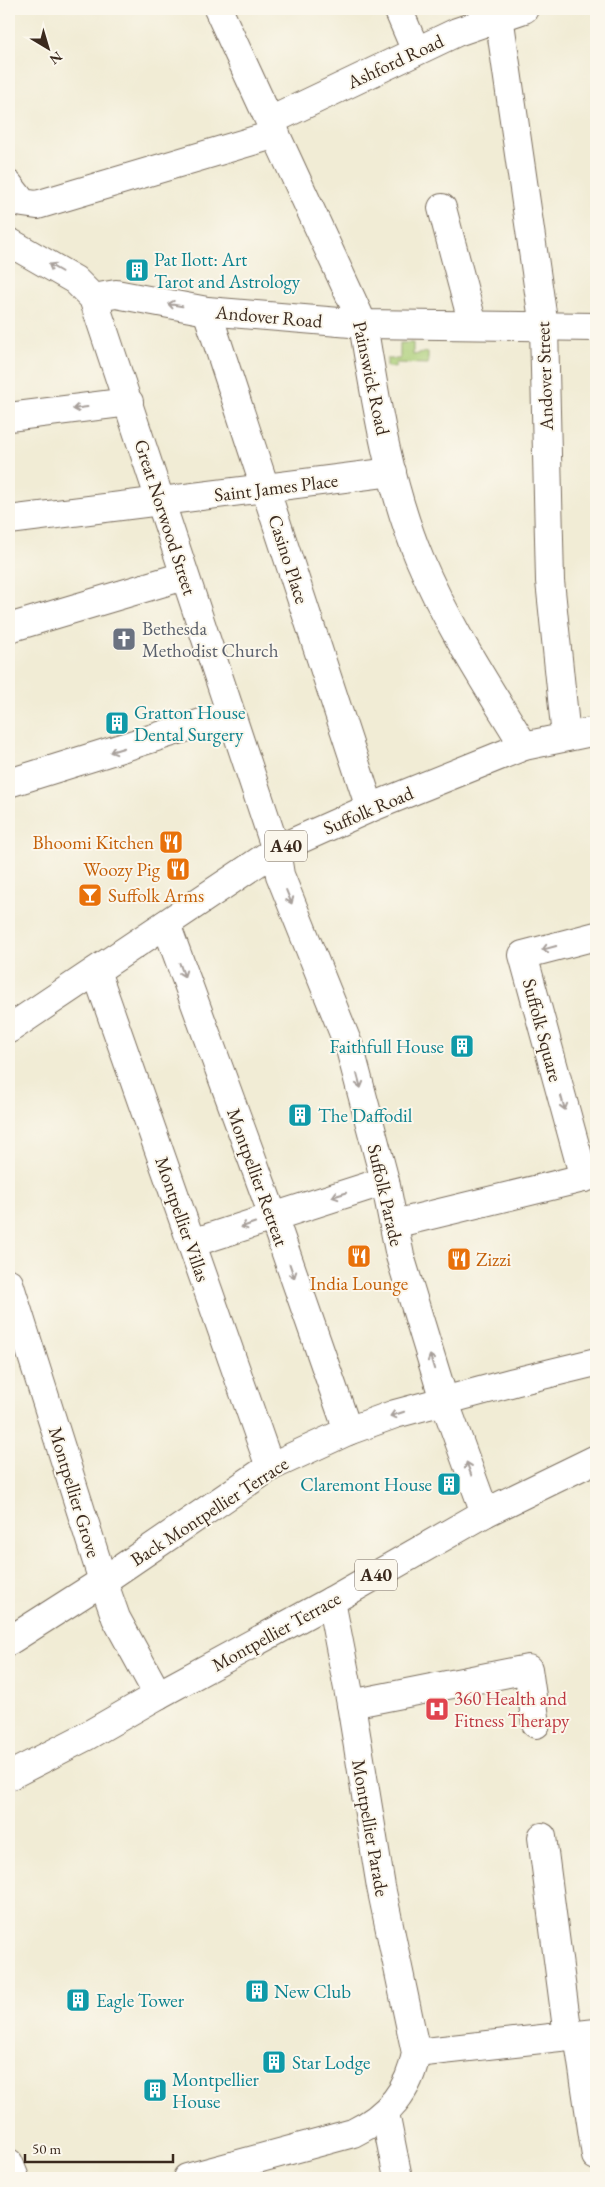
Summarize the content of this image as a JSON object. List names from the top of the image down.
{
  "streets": {
    "main road": [
      "Ashford Road",
      "Andover Road",
      "Andover Street",
      "Painswick Road",
      "Saint James Place",
      "Great Norwood Street",
      "Casino Place",
      "Suffolk Road",
      "A40",
      "Suffolk Square",
      "Montpellier Retreat",
      "Suffolk Parade",
      "Montpellier Villas",
      "Montpellier Grove",
      "Back Montpellier Terrace",
      "Montpellier Terrace",
      "Montpellier Parade"
    ]
  },
  "crossings": [
    ["Ashford Road", "Andover Street"],
    ["Ashford Road", "Painswick Road"],
    ["Andover Road", "Andover Street"],
    ["Andover Road", "Painswick Road"],
    ["Andover Road", "Great Norwood Street"],
    ["Andover Road", "Casino Place"],
    ["Andover Street", "Suffolk Road"],
    ["Painswick Road", "Saint James Place"],
    ["Painswick Road", "Suffolk Road"],
    ["Saint James Place", "Great Norwood Street"],
    ["Saint James Place", "Casino Place"],
    ["Great Norwood Street", "Suffolk Road"],
    ["Great Norwood Street", "Suffolk Parade"],
    ["Casino Place", "Suffolk Road"],
    ["Suffolk Road", "Montpellier Retreat"],
    ["Suffolk Road", "Suffolk Parade"],
    ["Suffolk Road", "Montpellier Villas"],
    ["Suffolk Square", "Suffolk Parade"],
    ["Montpellier Retreat", "Back Montpellier Terrace"],
    ["Suffolk Parade", "Back Montpellier Terrace"],
    ["Suffolk Parade", "Montpellier Terrace"],
    ["Montpellier Villas", "Back Montpellier Terrace"],
    ["Montpellier Grove", "Back Montpellier Terrace"],
    ["Montpellier Grove", "Montpellier Terrace"],
    ["Montpellier Terrace", "Montpellier Parade"]
  ],
  "one_way": ["Montpellier Retreat"],
  "places": {
    "building": [
      "Pat Ilott: Art Tarot and Astrology",
      "Gratton House Dental Surgery",
      "Faithfull House",
      "The Daffodil",
      "Claremont House",
      "New Club",
      "Eagle Tower",
      "Star Lodge",
      "Montpellier House"
    ],
    "church": ["Bethesda Methodist Church"],
    "restaurant": [
      "Bhoomi Kitchen",
      "Woozy Pig",
      "India Lounge",
      "Zizzi"
    ],
    "bar": ["Suffolk Arms"],
    "hospital": ["360 Health and Fitness Therapy"]
  },
  "scale_bar": "50 m",
  "north": "bottom right"
}
